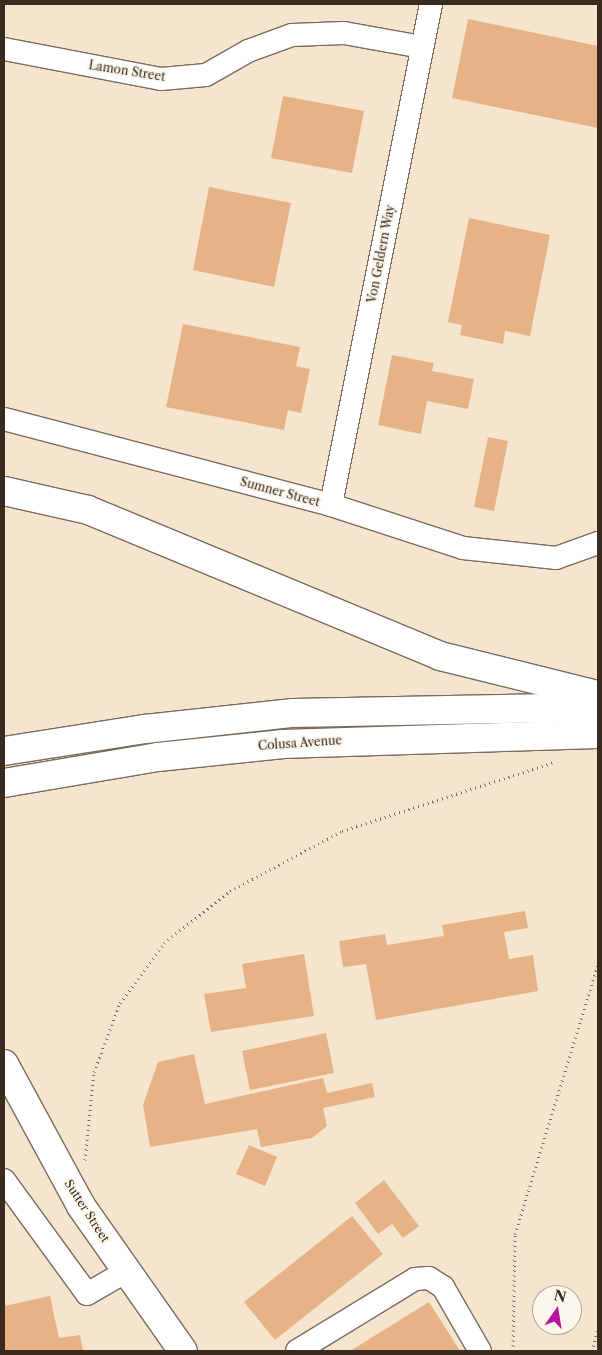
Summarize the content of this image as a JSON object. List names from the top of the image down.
{
  "streets": {
    "main road": ["Colusa Avenue", "Sutter Street"],
    "street": ["Lamon Street", "Von Geldern Way", "Sumner Street"]
  },
  "crossings": [
    ["Lamon Street", "Von Geldern Way"],
    ["Von Geldern Way", "Sumner Street"]
  ],
  "north": "top"
}
